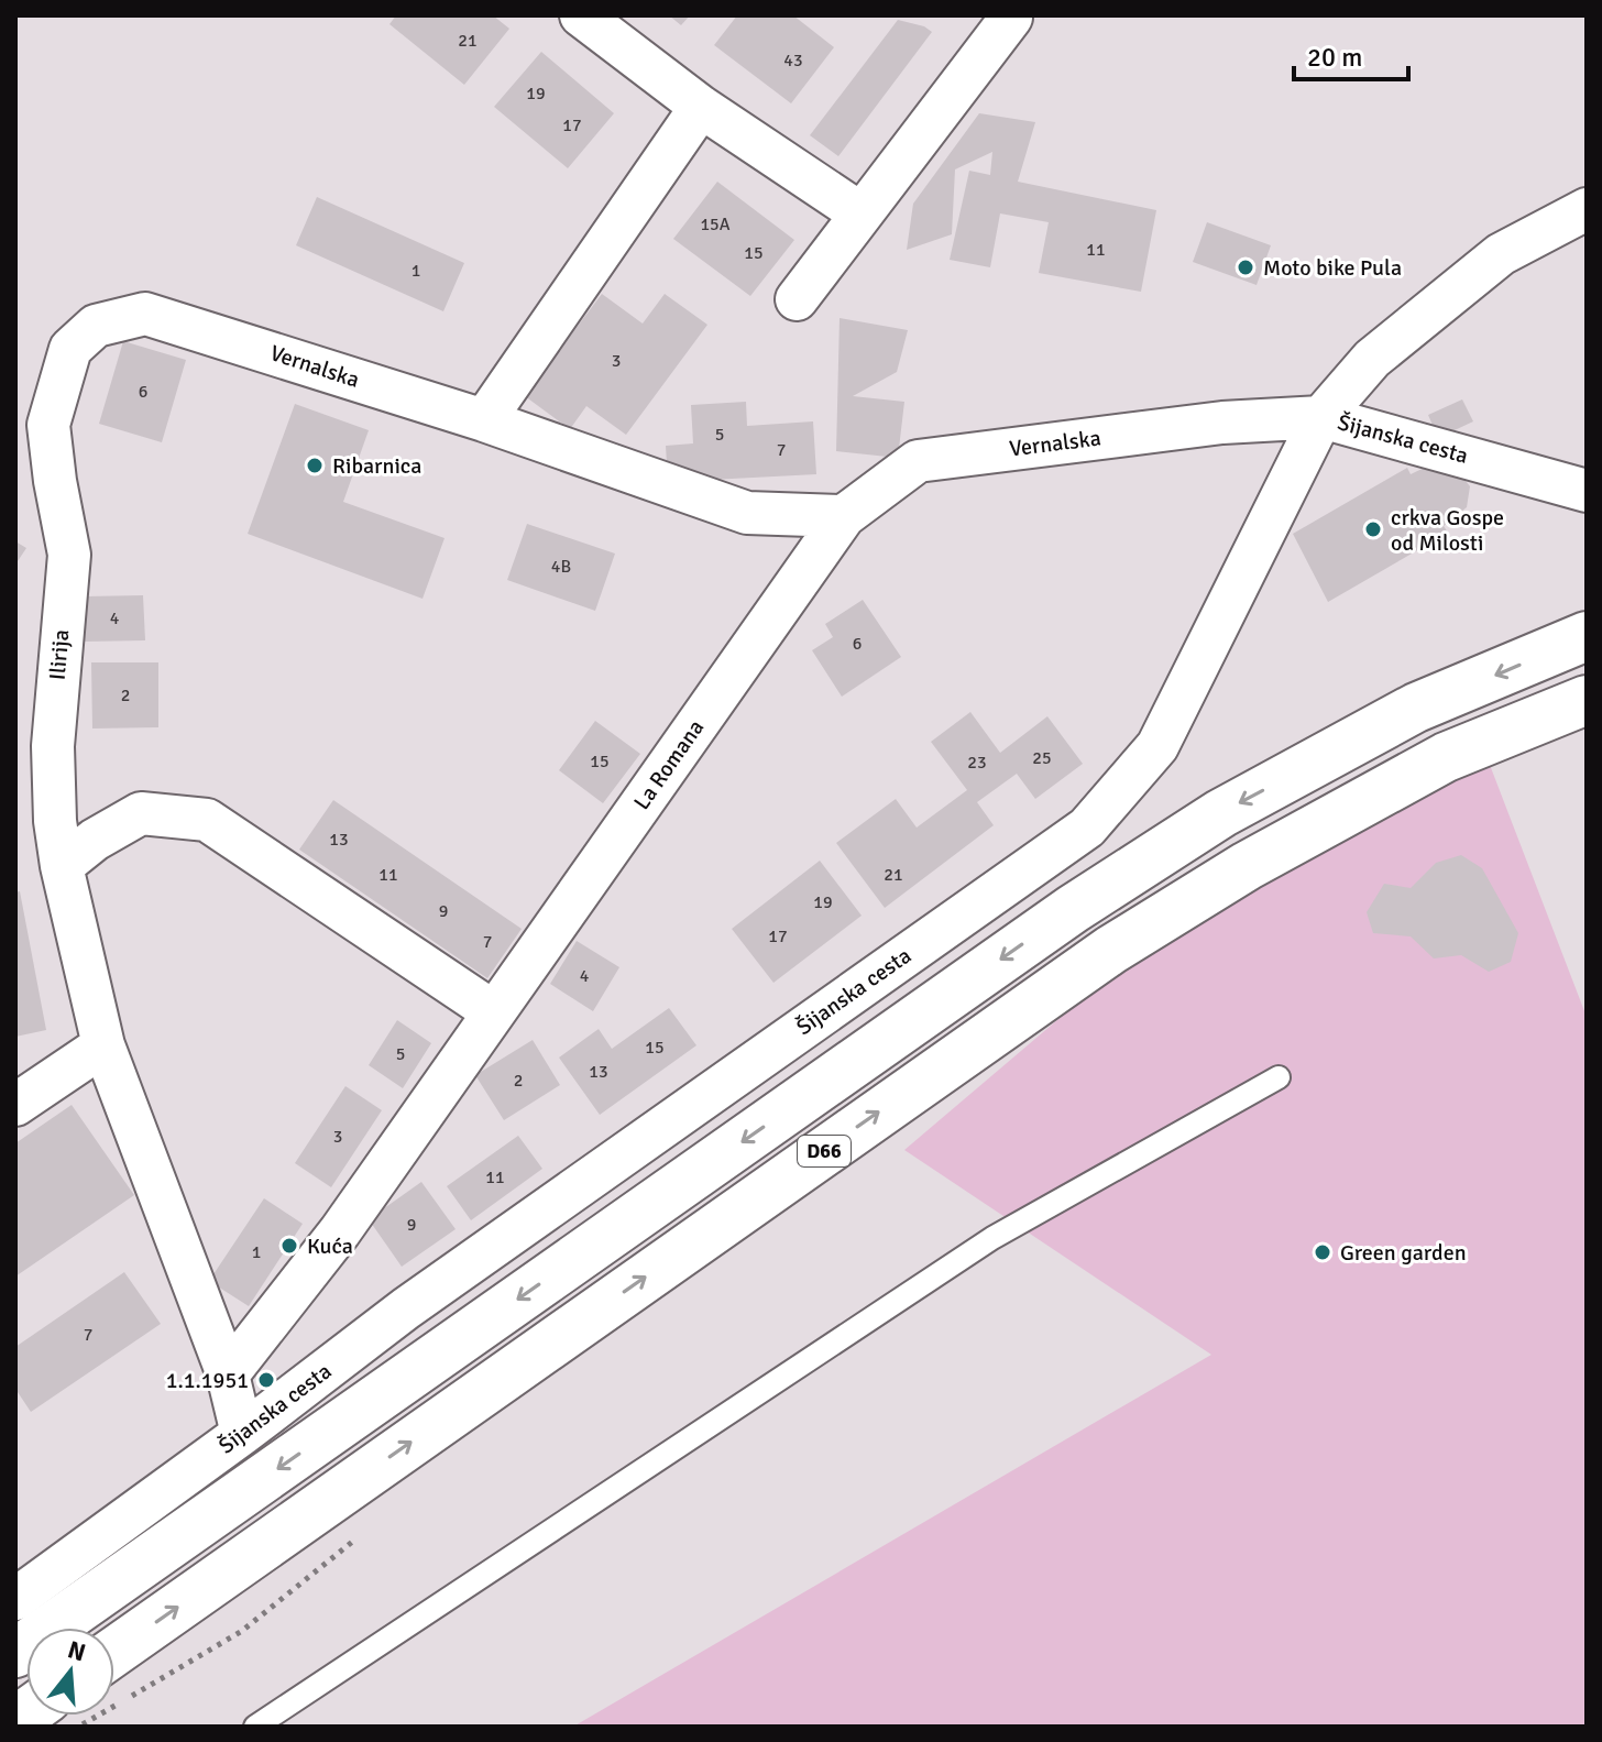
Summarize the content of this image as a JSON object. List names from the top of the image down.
{
  "streets": {
    "main road": ["D66"],
    "street": [
      "Vernalska",
      "Šijanska cesta",
      "Ilirija",
      "La Romana"
    ]
  },
  "crossings": [
    ["Vernalska", "Šijanska cesta"],
    ["Vernalska", "Ilirija"],
    ["Vernalska", "La Romana"],
    ["Ilirija", "La Romana"]
  ],
  "places": [
    "Moto bike Pula",
    "Ribarnica",
    "crkva Gospe od Milosti",
    "Kuća",
    "Green garden",
    "1.1.1951"
  ],
  "house_numbers": [
    "21",
    "43",
    "19",
    "17",
    "15A",
    "11",
    "15",
    "1",
    "3",
    "6",
    "5",
    "7",
    "4B",
    "4",
    "6",
    "2",
    "25",
    "15",
    "23",
    "13",
    "11",
    "21",
    "19",
    "9",
    "17",
    "7",
    "4",
    "15",
    "5",
    "13",
    "2",
    "3",
    "11",
    "9",
    "1",
    "7"
  ],
  "scale_bar": "20 m",
  "north": "top"
}
